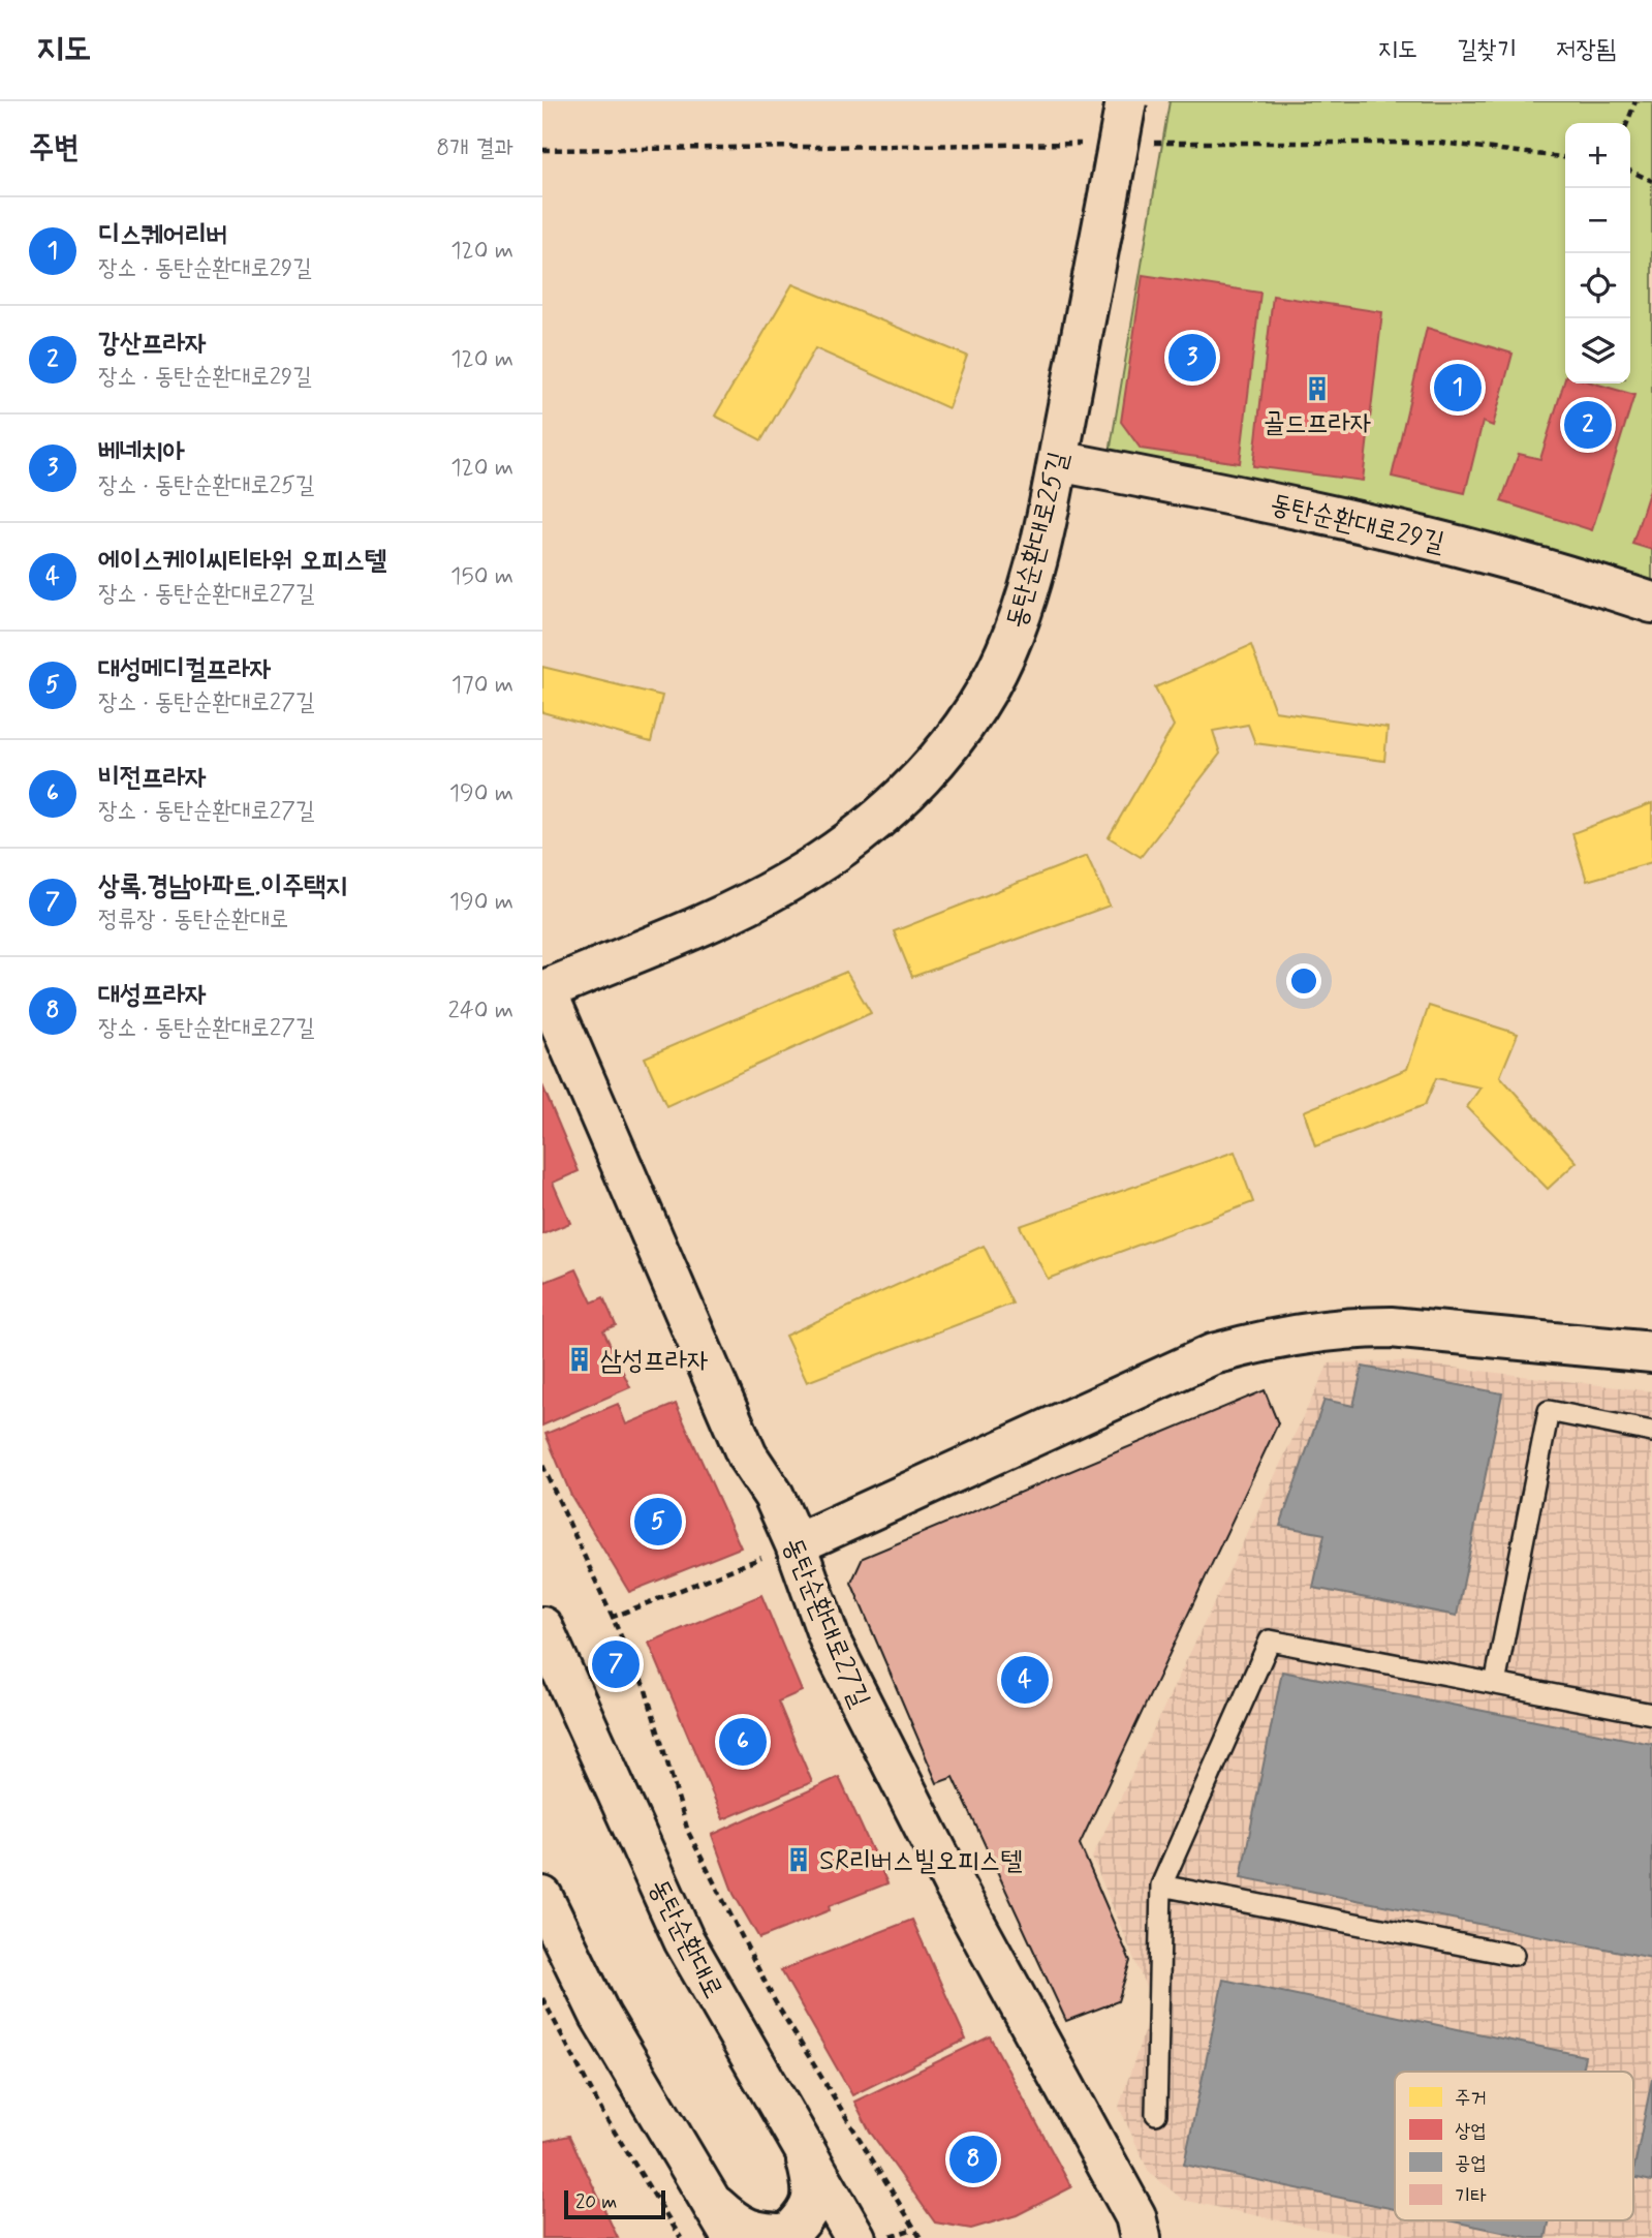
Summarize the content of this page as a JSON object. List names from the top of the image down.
{
  "streets": {
    "street": [
      "동탄순환대로29길",
      "동탄순환대로25길",
      "동탄순환대로27길",
      "동탄순환대로"
    ]
  },
  "crossings": [
    ["동탄순환대로29길", "동탄순환대로25길"],
    ["동탄순환대로25길", "동탄순환대로27길"]
  ],
  "places": {
    "building": ["골드프라자", "삼성프라자", "SR리버스빌오피스텔"]
  },
  "legend": [
    "주거",
    "상업",
    "공업",
    "기타"
  ],
  "scale_bar": "20 m",
  "page": {
    "header": "지도",
    "nav": ["지도", "길찾기", "저장됨"],
    "heading": ["주변", "8개 결과"],
    "map_buttons": ["+", "−"],
    "list": [
      {
        "mark": "1",
        "name": "디스퀘어리버",
        "note": "장소 · 동탄순환대로29길",
        "value": "120 m"
      },
      {
        "mark": "2",
        "name": "강산프라자",
        "note": "장소 · 동탄순환대로29길",
        "value": "120 m"
      },
      {
        "mark": "3",
        "name": "베네치아",
        "note": "장소 · 동탄순환대로25길",
        "value": "120 m"
      },
      {
        "mark": "4",
        "name": "에이스케이씨티타워 오피스텔",
        "note": "장소 · 동탄순환대로27길",
        "value": "150 m"
      },
      {
        "mark": "5",
        "name": "대성메디컬프라자",
        "note": "장소 · 동탄순환대로27길",
        "value": "170 m"
      },
      {
        "mark": "6",
        "name": "비전프라자",
        "note": "장소 · 동탄순환대로27길",
        "value": "190 m"
      },
      {
        "mark": "7",
        "name": "상록.경남아파트.이주택지",
        "note": "정류장 · 동탄순환대로",
        "value": "190 m"
      },
      {
        "mark": "8",
        "name": "대성프라자",
        "note": "장소 · 동탄순환대로27길",
        "value": "240 m"
      }
    ],
    "pins": [
      "3",
      "1",
      "2",
      "5",
      "7",
      "4",
      "6",
      "8"
    ],
    "scale": "20 m"
  }
}
